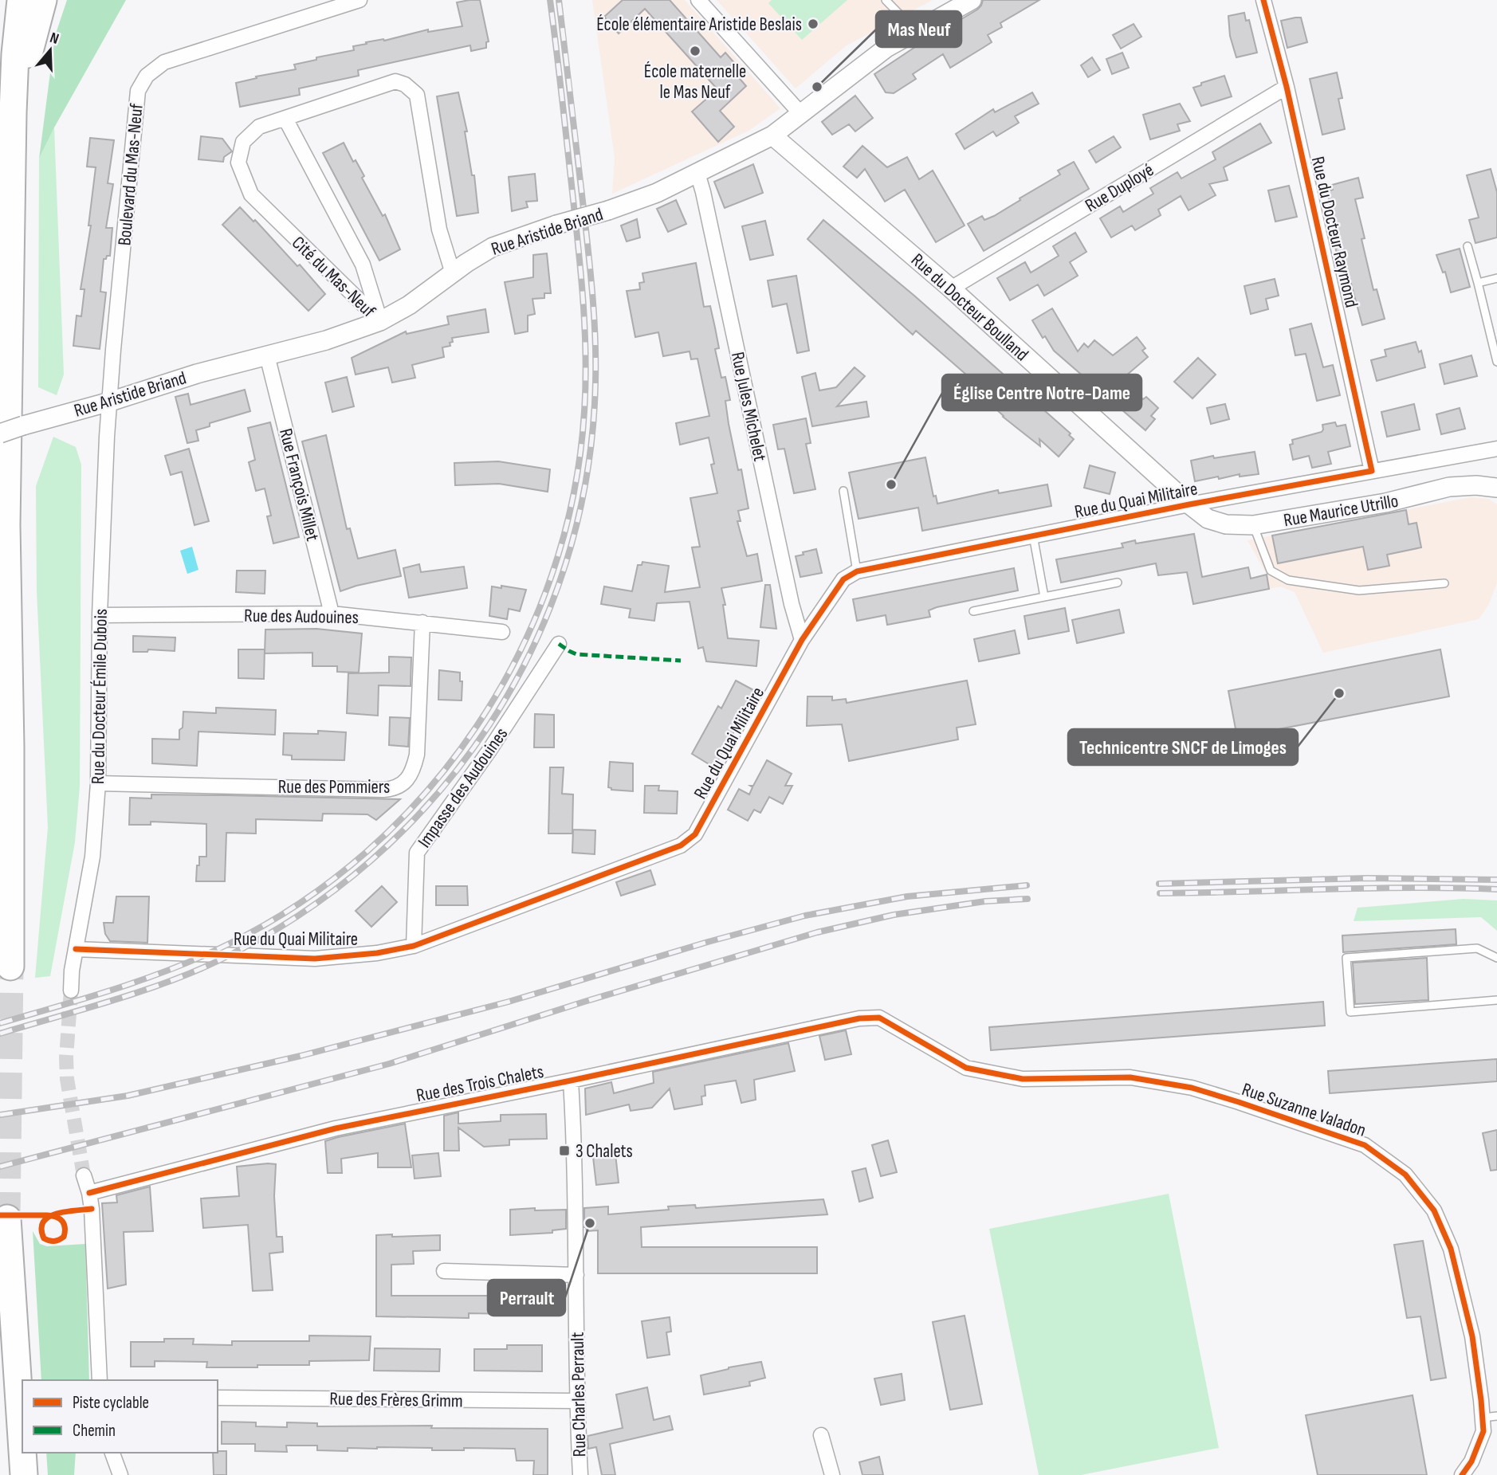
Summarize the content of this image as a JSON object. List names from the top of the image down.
{
  "streets": {
    "street": [
      "Boulevard du Mas-Neuf",
      "Rue Duployé",
      "Rue Aristide Briand",
      "Rue du Docteur Raymond",
      "Cité du Mas-Neuf",
      "Rue du Docteur Boulland",
      "Rue Jules Michelet",
      "Rue François Millet",
      "Rue du Quai Militaire",
      "Rue Maurice Utrillo",
      "Rue des Audouines",
      "Rue du Docteur Émile Dubois",
      "Rue des Pommiers",
      "Impasse des Audouines",
      "Rue des Trois Chalets",
      "Rue Suzanne Valadon",
      "Rue Charles Perrault",
      "Rue des Frères Grimm"
    ]
  },
  "crossings": [
    ["Boulevard du Mas-Neuf", "Rue Aristide Briand"],
    ["Boulevard du Mas-Neuf", "Rue du Docteur Émile Dubois"],
    ["Rue Duployé", "Rue du Docteur Raymond"],
    ["Rue Duployé", "Rue du Docteur Boulland"],
    ["Rue Aristide Briand", "Cité du Mas-Neuf"],
    ["Rue Aristide Briand", "Rue du Docteur Boulland"],
    ["Rue Aristide Briand", "Rue Jules Michelet"],
    ["Rue Aristide Briand", "Rue François Millet"],
    ["Rue Aristide Briand", "Rue du Docteur Émile Dubois"],
    ["Rue du Docteur Raymond", "Rue du Quai Militaire"],
    ["Rue du Docteur Boulland", "Rue du Quai Militaire"],
    ["Rue du Docteur Boulland", "Rue Maurice Utrillo"],
    ["Rue Jules Michelet", "Rue du Quai Militaire"],
    ["Rue François Millet", "Rue des Audouines"],
    ["Rue du Quai Militaire", "Rue Maurice Utrillo"],
    ["Rue du Quai Militaire", "Rue du Docteur Émile Dubois"],
    ["Rue du Quai Militaire", "Impasse des Audouines"],
    ["Rue des Audouines", "Rue du Docteur Émile Dubois"],
    ["Rue des Audouines", "Rue des Pommiers"],
    ["Rue du Docteur Émile Dubois", "Rue des Pommiers"],
    ["Rue des Trois Chalets", "Rue Suzanne Valadon"],
    ["Rue des Trois Chalets", "Rue Charles Perrault"],
    ["Rue Charles Perrault", "Rue des Frères Grimm"]
  ],
  "places": {
    "other": [
      "École élémentaire Aristide Beslais",
      "École maternelle le Mas Neuf",
      "Mas Neuf",
      "Église Centre Notre-Dame",
      "Technicentre SNCF de Limoges",
      "Perrault"
    ],
    "transit": ["3 Chalets"]
  },
  "legend": ["Piste cyclable", "Chemin"],
  "north": "top"
}
